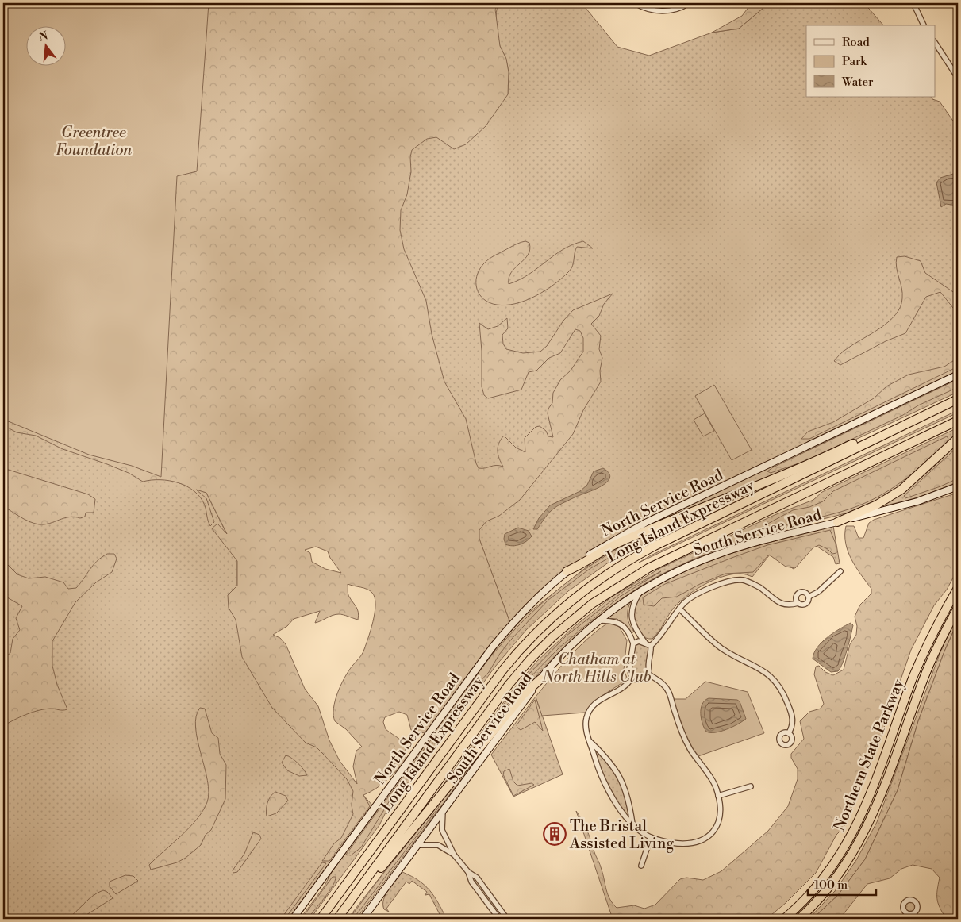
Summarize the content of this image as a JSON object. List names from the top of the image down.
{
  "streets": {
    "highway": ["Long Island Expressway", "Northern State Parkway"],
    "main road": ["North Service Road", "South Service Road"]
  },
  "parks": ["Greentree Foundation", "Chatham at North Hills Club"],
  "places": {
    "building": ["The Bristal Assisted Living"]
  },
  "legend": ["Road", "Park", "Water"],
  "scale_bar": "100 m",
  "north": "top"
}
